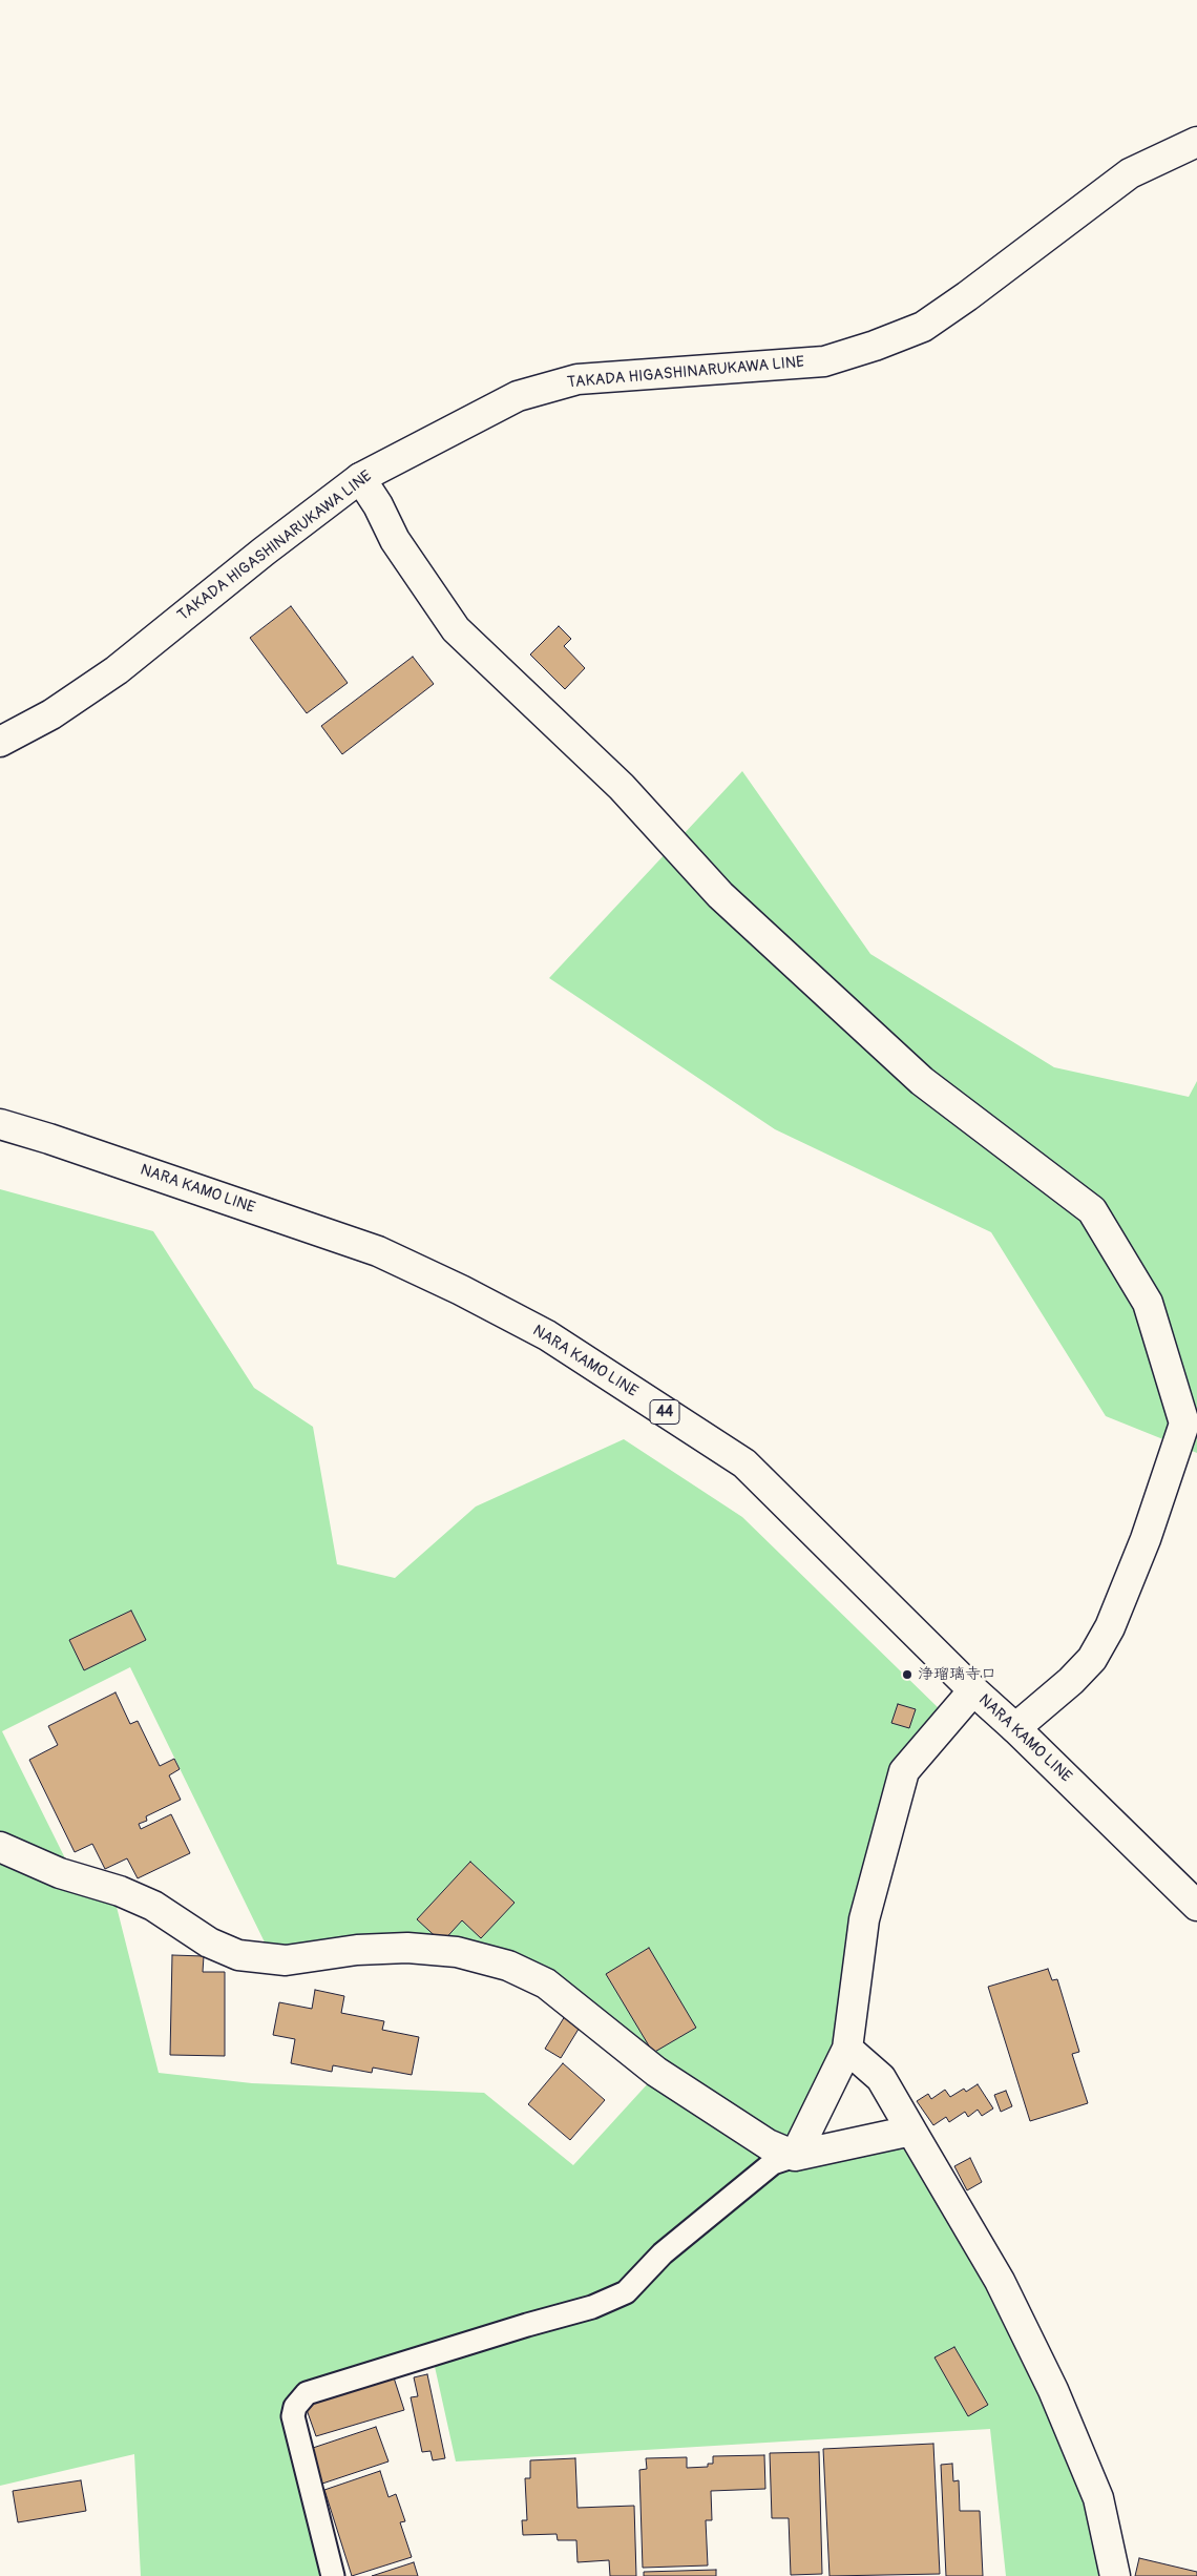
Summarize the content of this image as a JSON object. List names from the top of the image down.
{
  "streets": {
    "street": ["TAKADA HIGASHINARUKAWA LINE", "NARA KAMO LINE", "44"]
  },
  "places": ["浄瑠璃寺口"]
}
